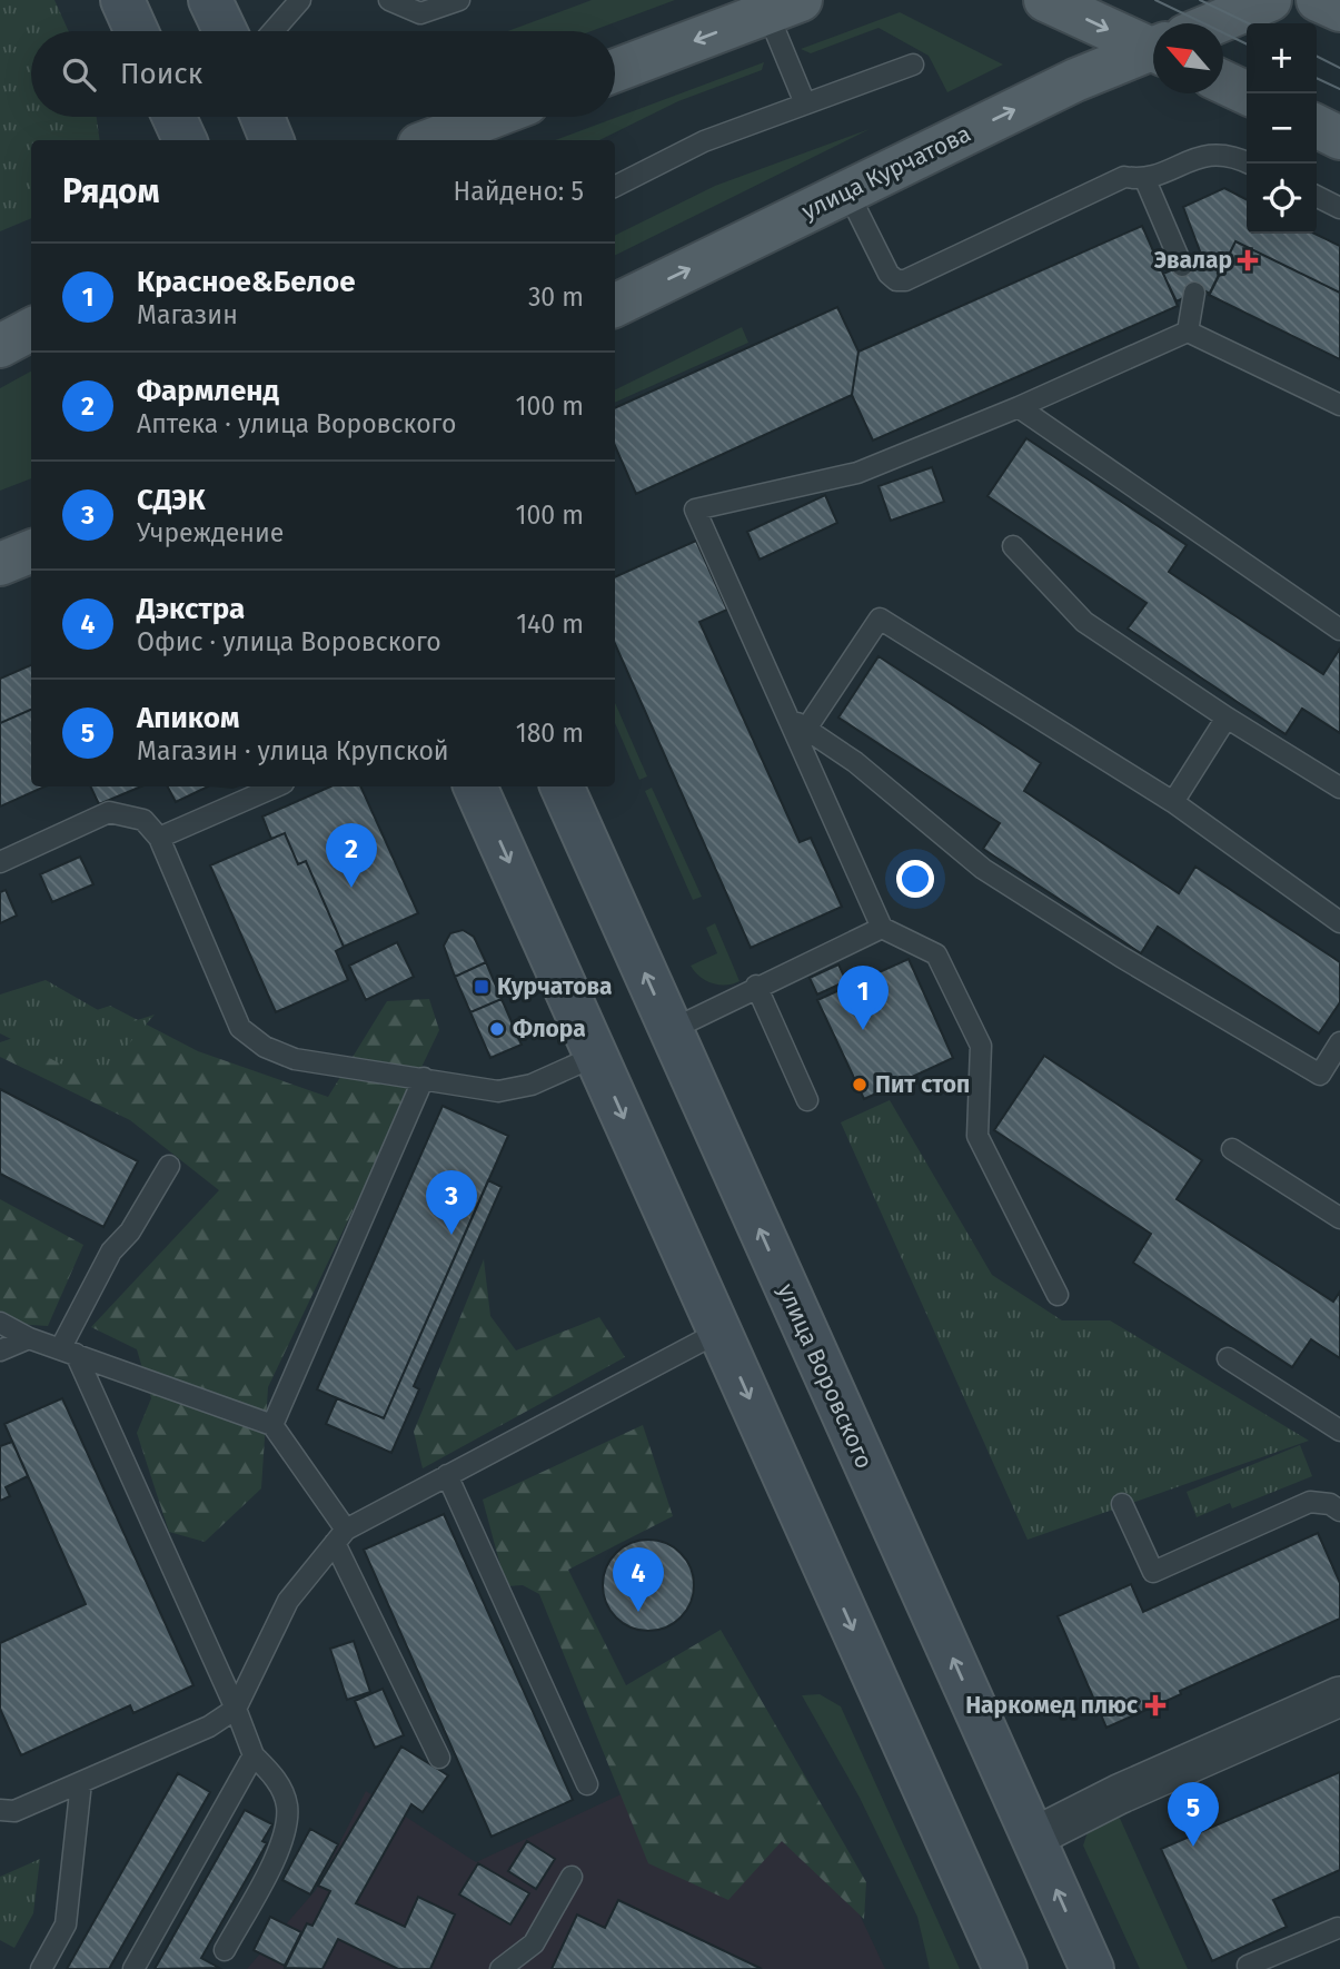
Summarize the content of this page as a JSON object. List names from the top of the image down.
{
  "streets": {
    "main road": ["улица Курчатова", "улица Воровского"]
  },
  "places": {
    "health": ["Эвалар", "Наркомед плюс"],
    "transit": ["Курчатова"],
    "other": ["Флора", "Пит стоп"]
  },
  "north": "top left",
  "page": {
    "map_buttons": ["+", "−"],
    "search": "Поиск",
    "heading": ["Рядом", "Найдено: 5"],
    "list": [
      {
        "mark": "1",
        "name": "Красное&Белое",
        "note": "Магазин",
        "value": "30 m"
      },
      {
        "mark": "2",
        "name": "Фармленд",
        "note": "Аптека · улица Воровского",
        "value": "100 m"
      },
      {
        "mark": "3",
        "name": "СДЭК",
        "note": "Учреждение",
        "value": "100 m"
      },
      {
        "mark": "4",
        "name": "Дэкстра",
        "note": "Офис · улица Воровского",
        "value": "140 m"
      },
      {
        "mark": "5",
        "name": "Апиком",
        "note": "Магазин · улица Крупской",
        "value": "180 m"
      }
    ],
    "pins": [
      "2",
      "1",
      "3",
      "4",
      "5"
    ]
  }
}
